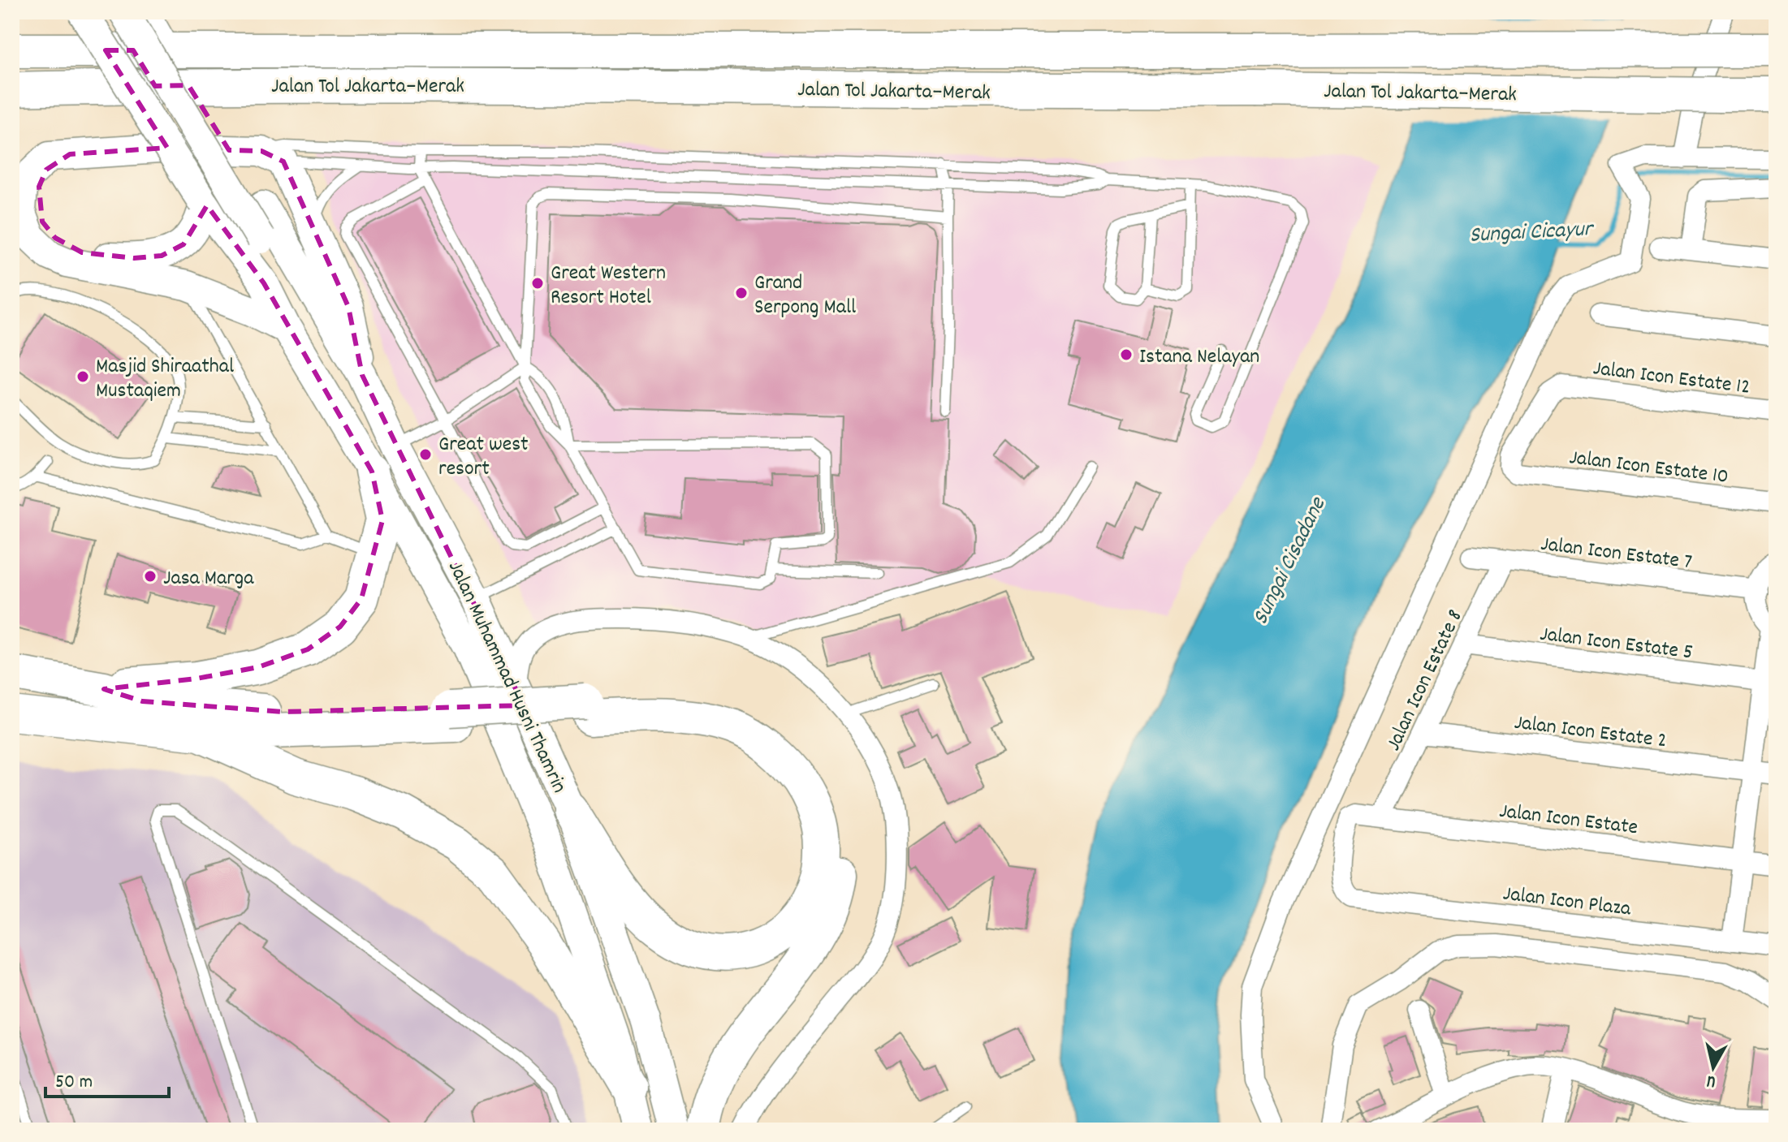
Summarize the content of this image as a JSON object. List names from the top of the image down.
{
  "streets": {
    "highway": ["Jalan Tol Jakarta–Merak"],
    "main road": ["Jalan Muhammad Husni Thamrin"],
    "street": [
      "Jalan Icon Estate 12",
      "Jalan Icon Estate 10",
      "Jalan Icon Estate 7",
      "Jalan Icon Estate 5",
      "Jalan Icon Estate 8",
      "Jalan Icon Estate 2",
      "Jalan Icon Estate",
      "Jalan Icon Plaza"
    ]
  },
  "crossings": [
    ["Jalan Icon Estate 12", "Jalan Icon Estate 10"],
    ["Jalan Icon Estate 7", "Jalan Icon Estate 8"],
    ["Jalan Icon Estate 5", "Jalan Icon Estate 8"],
    ["Jalan Icon Estate 8", "Jalan Icon Estate 2"],
    ["Jalan Icon Estate 8", "Jalan Icon Estate"],
    ["Jalan Icon Estate", "Jalan Icon Plaza"]
  ],
  "water": ["Sungai Cicayur", "Sungai Cisadane"],
  "places": [
    "Great Western Resort Hotel",
    "Grand Serpong Mall",
    "Istana Nelayan",
    "Masjid Shiraathal Mustaqiem",
    "Great west resort",
    "Jasa Marga"
  ],
  "scale_bar": "50 m",
  "north": "bottom"
}
